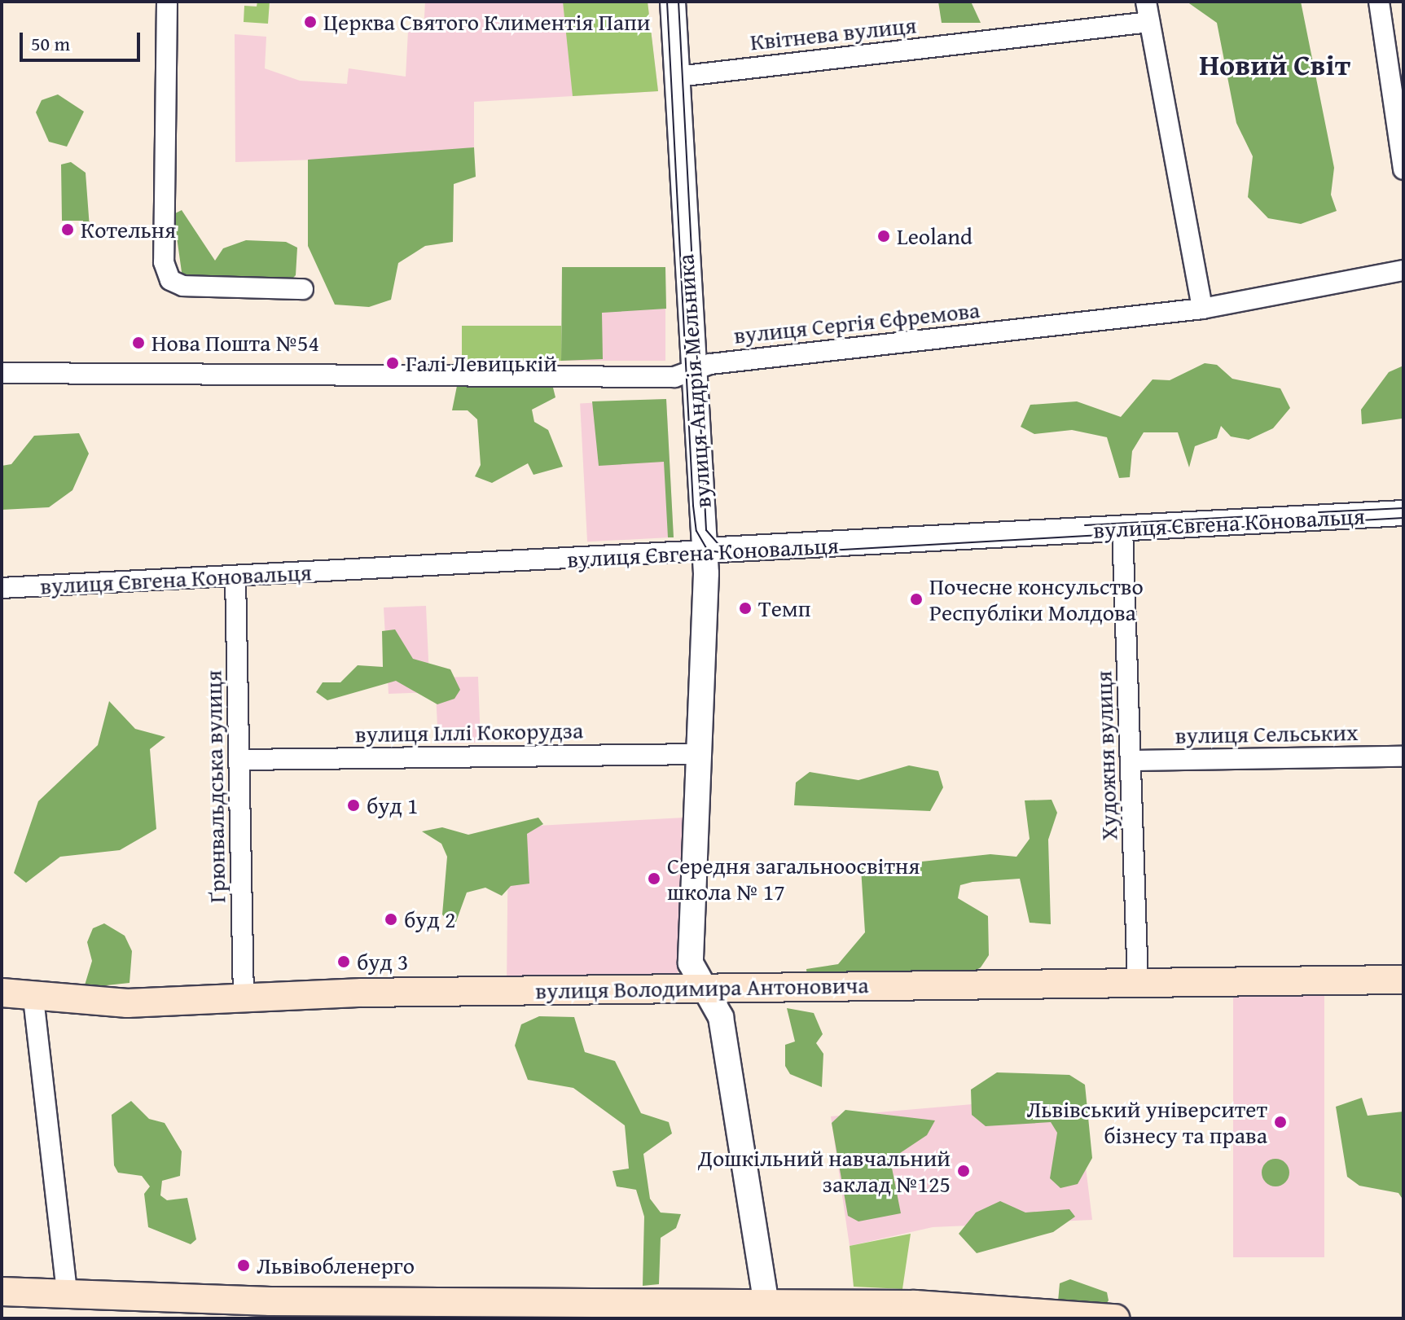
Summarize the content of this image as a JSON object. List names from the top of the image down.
{
  "streets": {
    "main road": ["вулиця Володимира Антоновича"],
    "street": [
      "Квітнева вулиця",
      "вулиця Сергія Єфремова",
      "вулиця Андрія Мельника",
      "вулиця Євгена Коновальця",
      "вулиця Іллі Кокорудза",
      "вулиця Сельських",
      "Художня вулиця",
      "Ґрюнвальдська вулиця"
    ]
  },
  "crossings": [
    ["Квітнева вулиця", "вулиця Андрія Мельника"],
    ["вулиця Сергія Єфремова", "вулиця Андрія Мельника"],
    ["вулиця Андрія Мельника", "вулиця Євгена Коновальця"],
    ["вулиця Андрія Мельника", "вулиця Іллі Кокорудза"],
    ["вулиця Андрія Мельника", "вулиця Володимира Антоновича"],
    ["вулиця Євгена Коновальця", "Художня вулиця"],
    ["вулиця Євгена Коновальця", "Ґрюнвальдська вулиця"],
    ["вулиця Іллі Кокорудза", "Ґрюнвальдська вулиця"],
    ["вулиця Сельських", "Художня вулиця"],
    ["Художня вулиця", "вулиця Володимира Антоновича"],
    ["Ґрюнвальдська вулиця", "вулиця Володимира Антоновича"]
  ],
  "districts": ["Новий Світ"],
  "places": [
    "Церква Святого Климентія Папи",
    "Котельня",
    "Leoland",
    "Нова Пошта №54",
    "Галі Левицькій",
    "Почесне консульство Республіки Молдова",
    "Темп",
    "буд 1",
    "Середня загальноосвітня школа № 17",
    "буд 2",
    "буд 3",
    "Львівський університет бізнесу та права",
    "Дошкільний навчальний заклад №125",
    "Львівобленерго"
  ],
  "scale_bar": "50 m"
}
